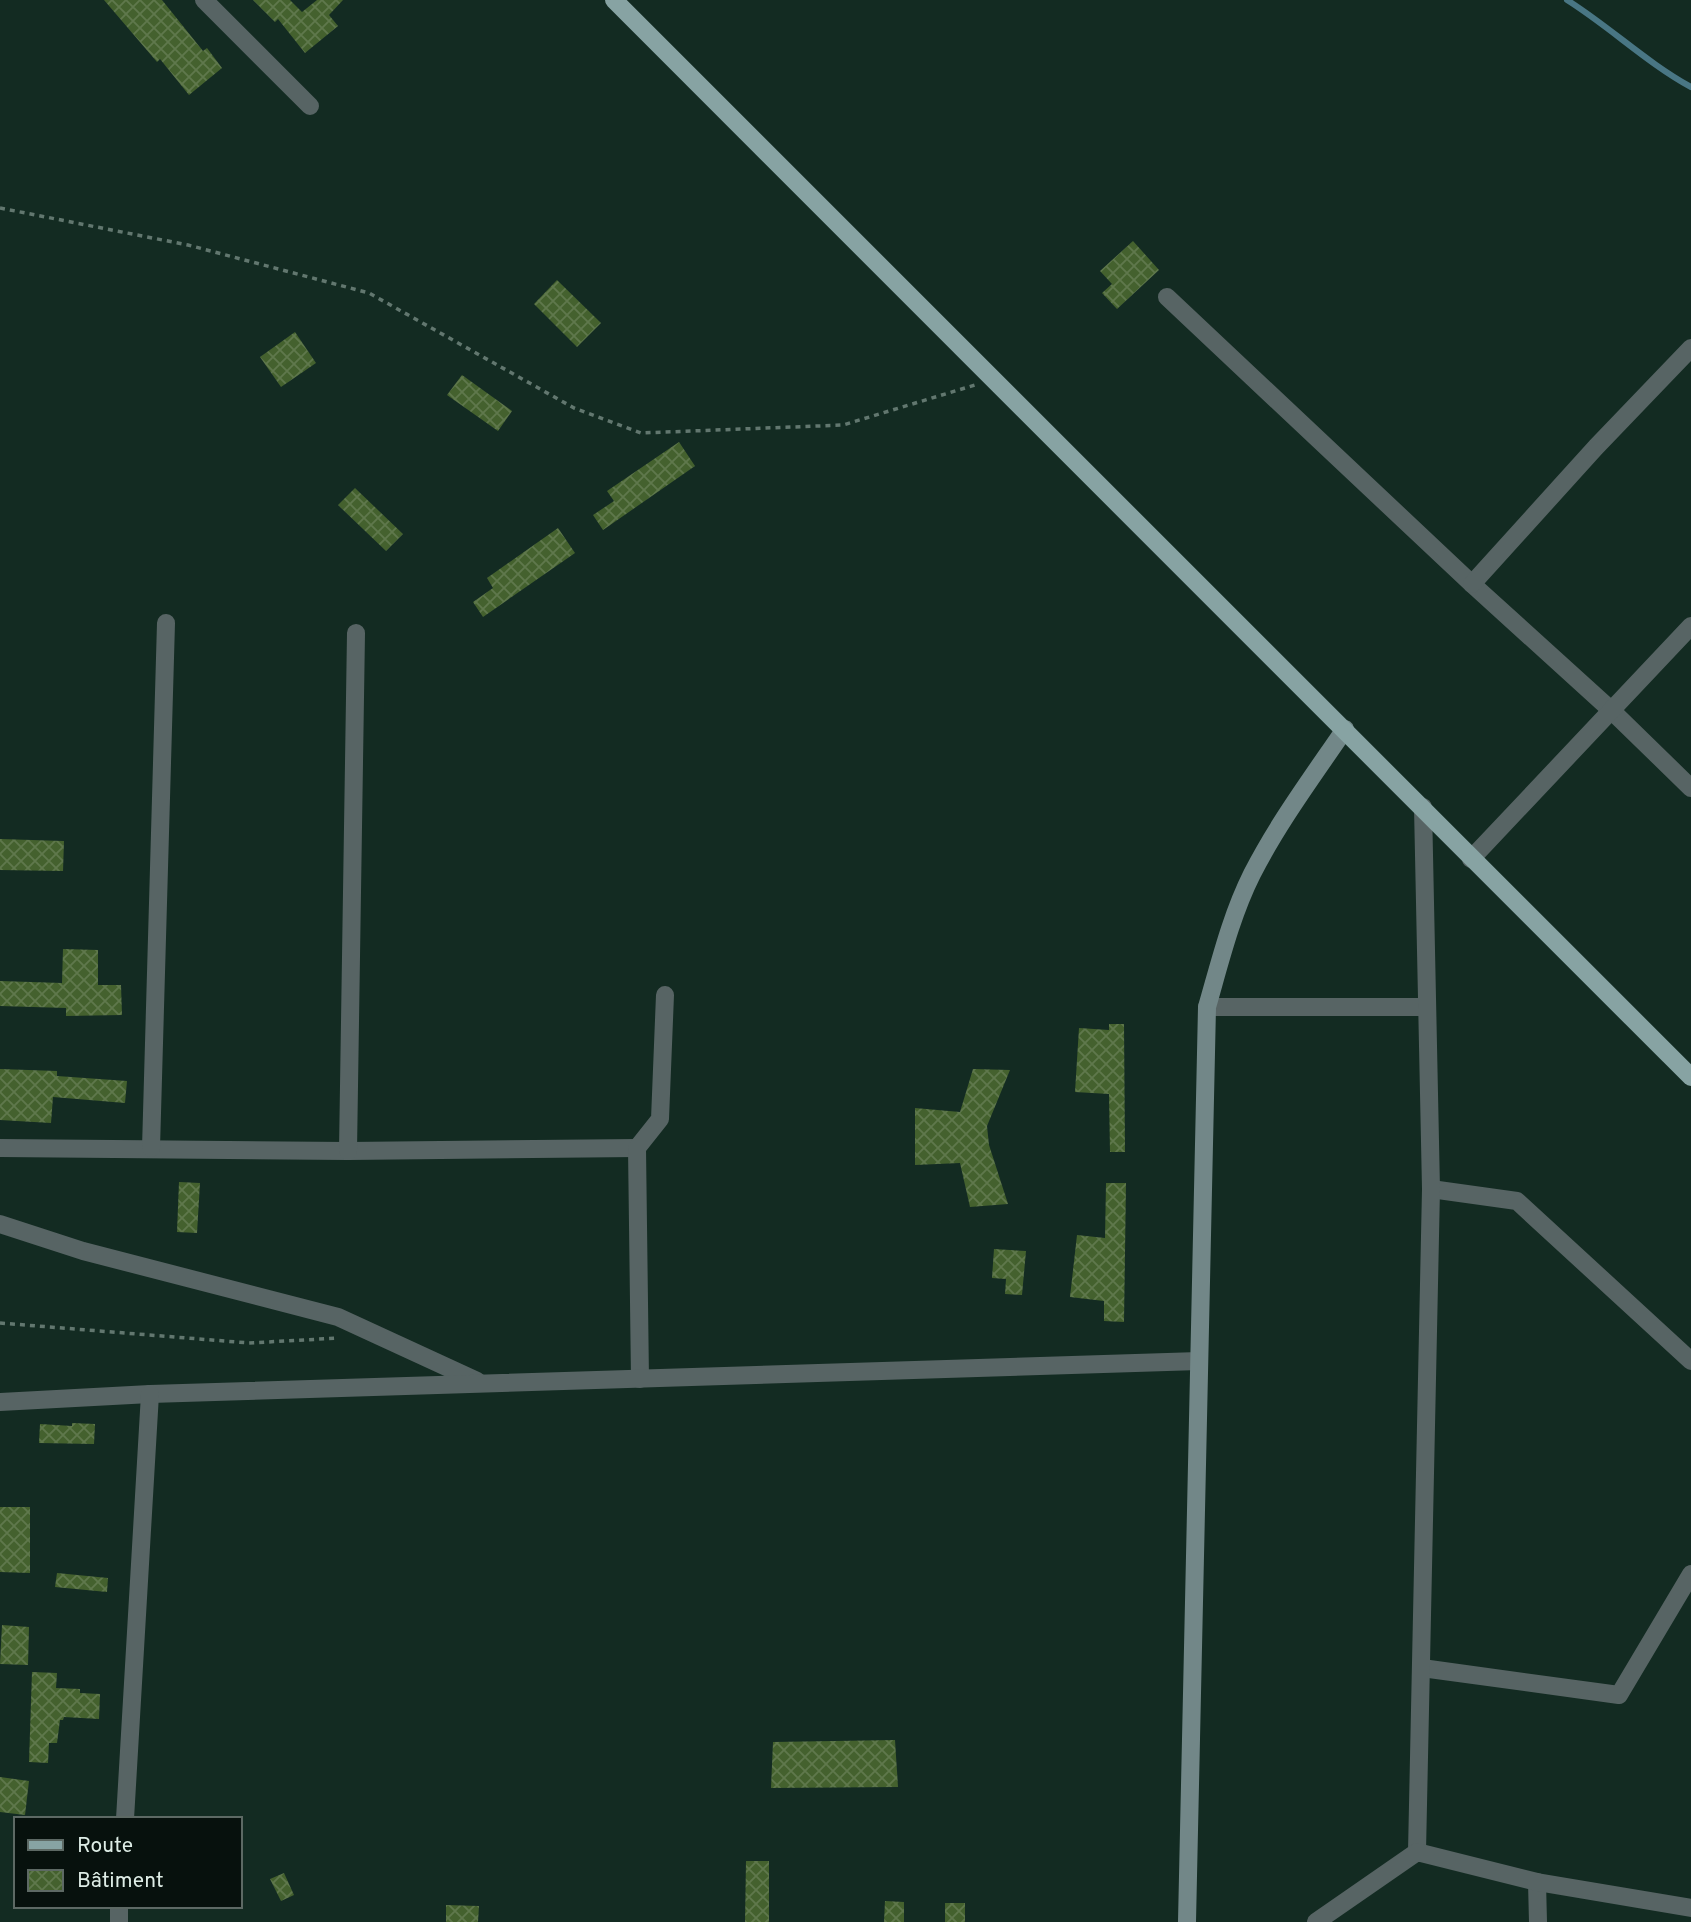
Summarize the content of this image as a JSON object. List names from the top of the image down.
{
  "legend": ["Route", "Bâtiment"]
}
